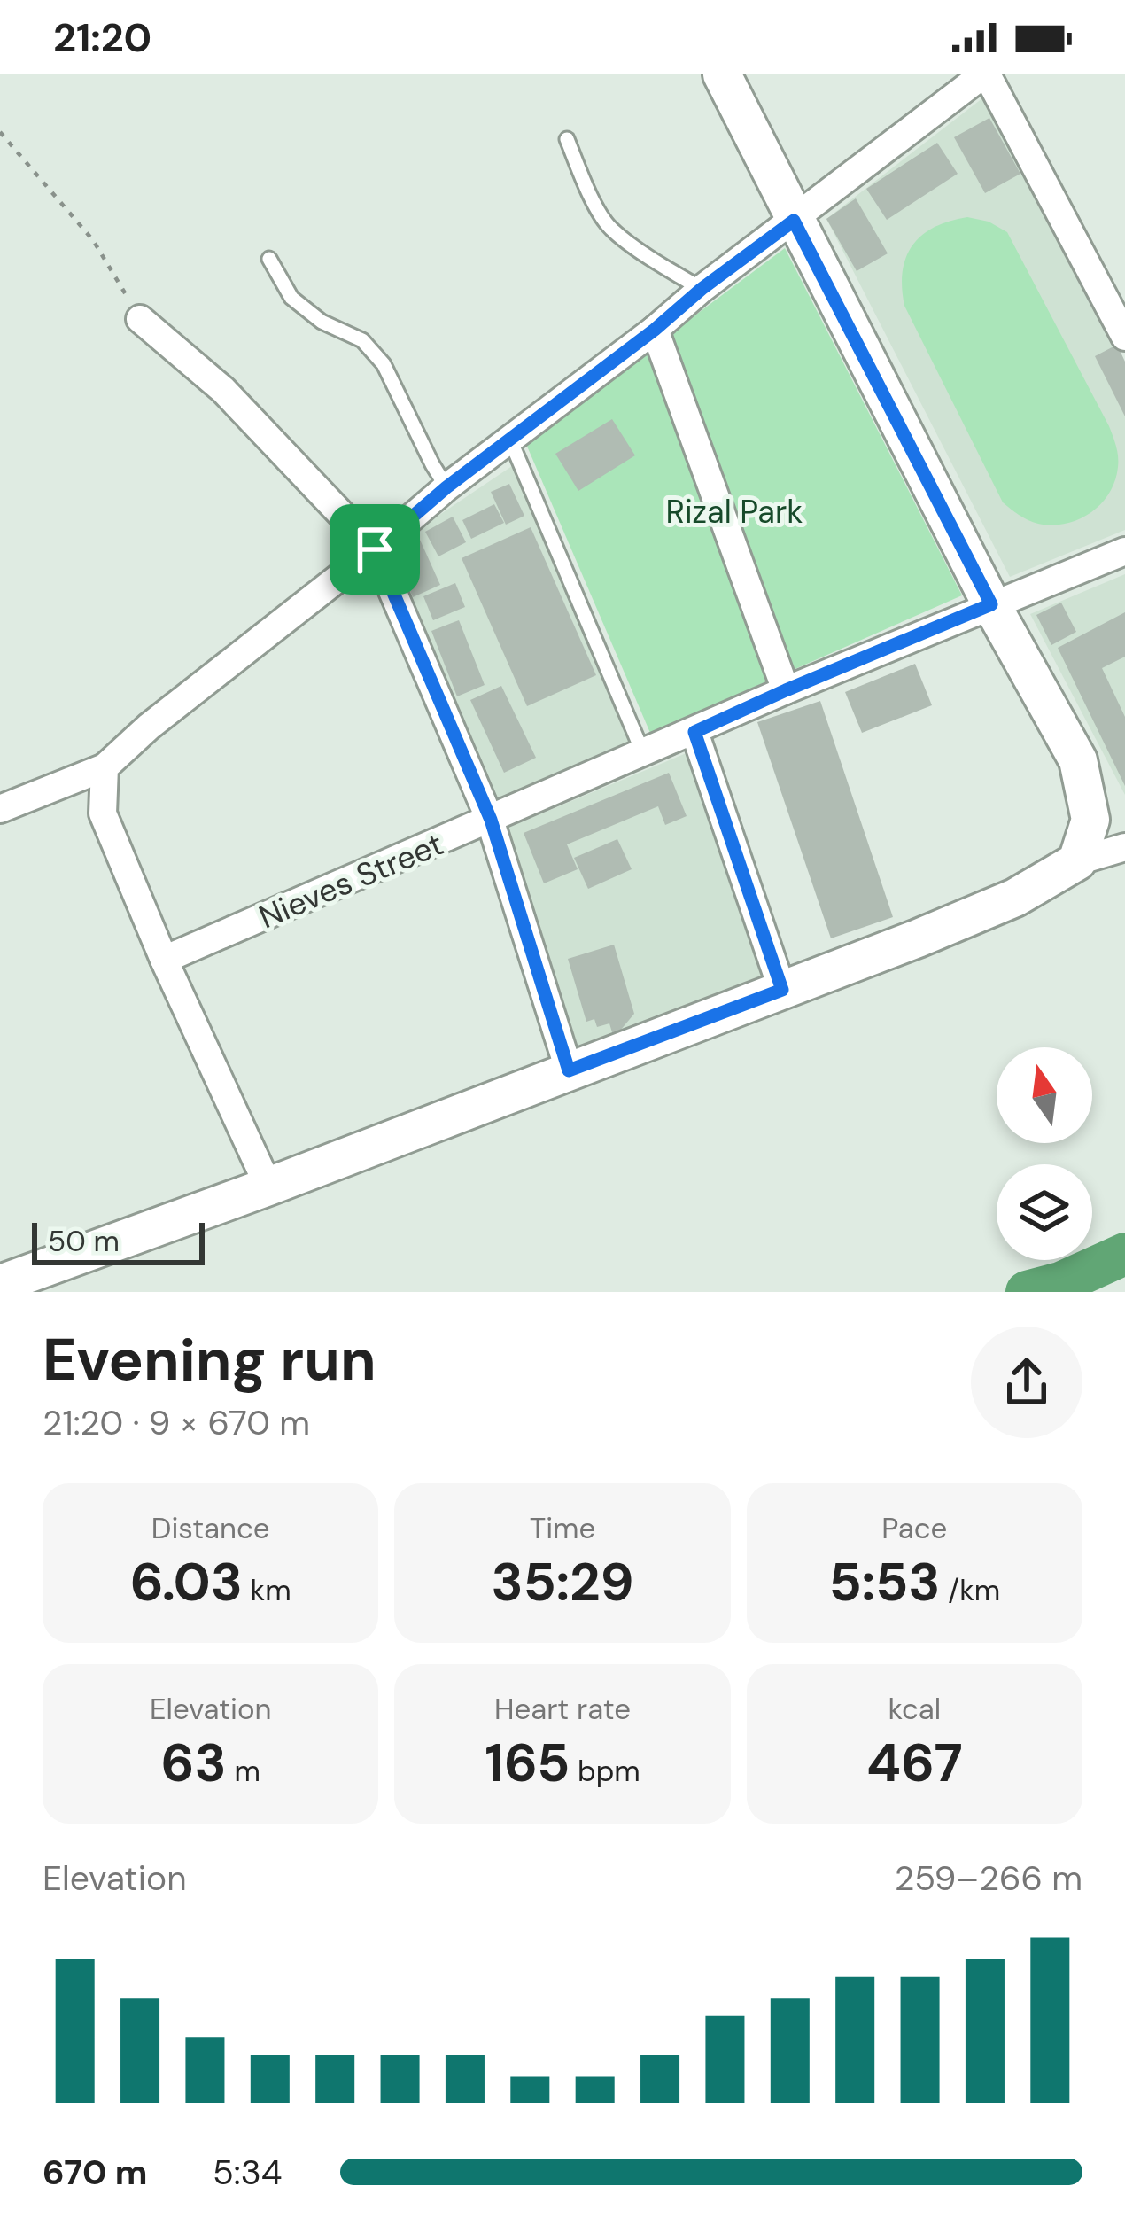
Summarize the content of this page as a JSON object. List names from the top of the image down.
{
  "streets": {
    "street": ["Nieves Street"]
  },
  "parks": ["Rizal Park"],
  "scale_bar": "50 m",
  "north": "top",
  "page": {
    "status": "21:20",
    "scale": "50 m",
    "heading": ["Evening run", "21:20 · 9 × 670 m"],
    "stats": [
      ["Distance", "6.03 km"],
      ["Time", "35:29"],
      ["Pace", "5:53 /km"],
      ["Elevation", "63 m"],
      ["Heart rate", "165 bpm"],
      ["kcal", "467"]
    ],
    "chart": ["Elevation", "259–266 m"],
    "list": [
      {
        "name": "670 m",
        "note": "5:34"
      }
    ]
  }
}
